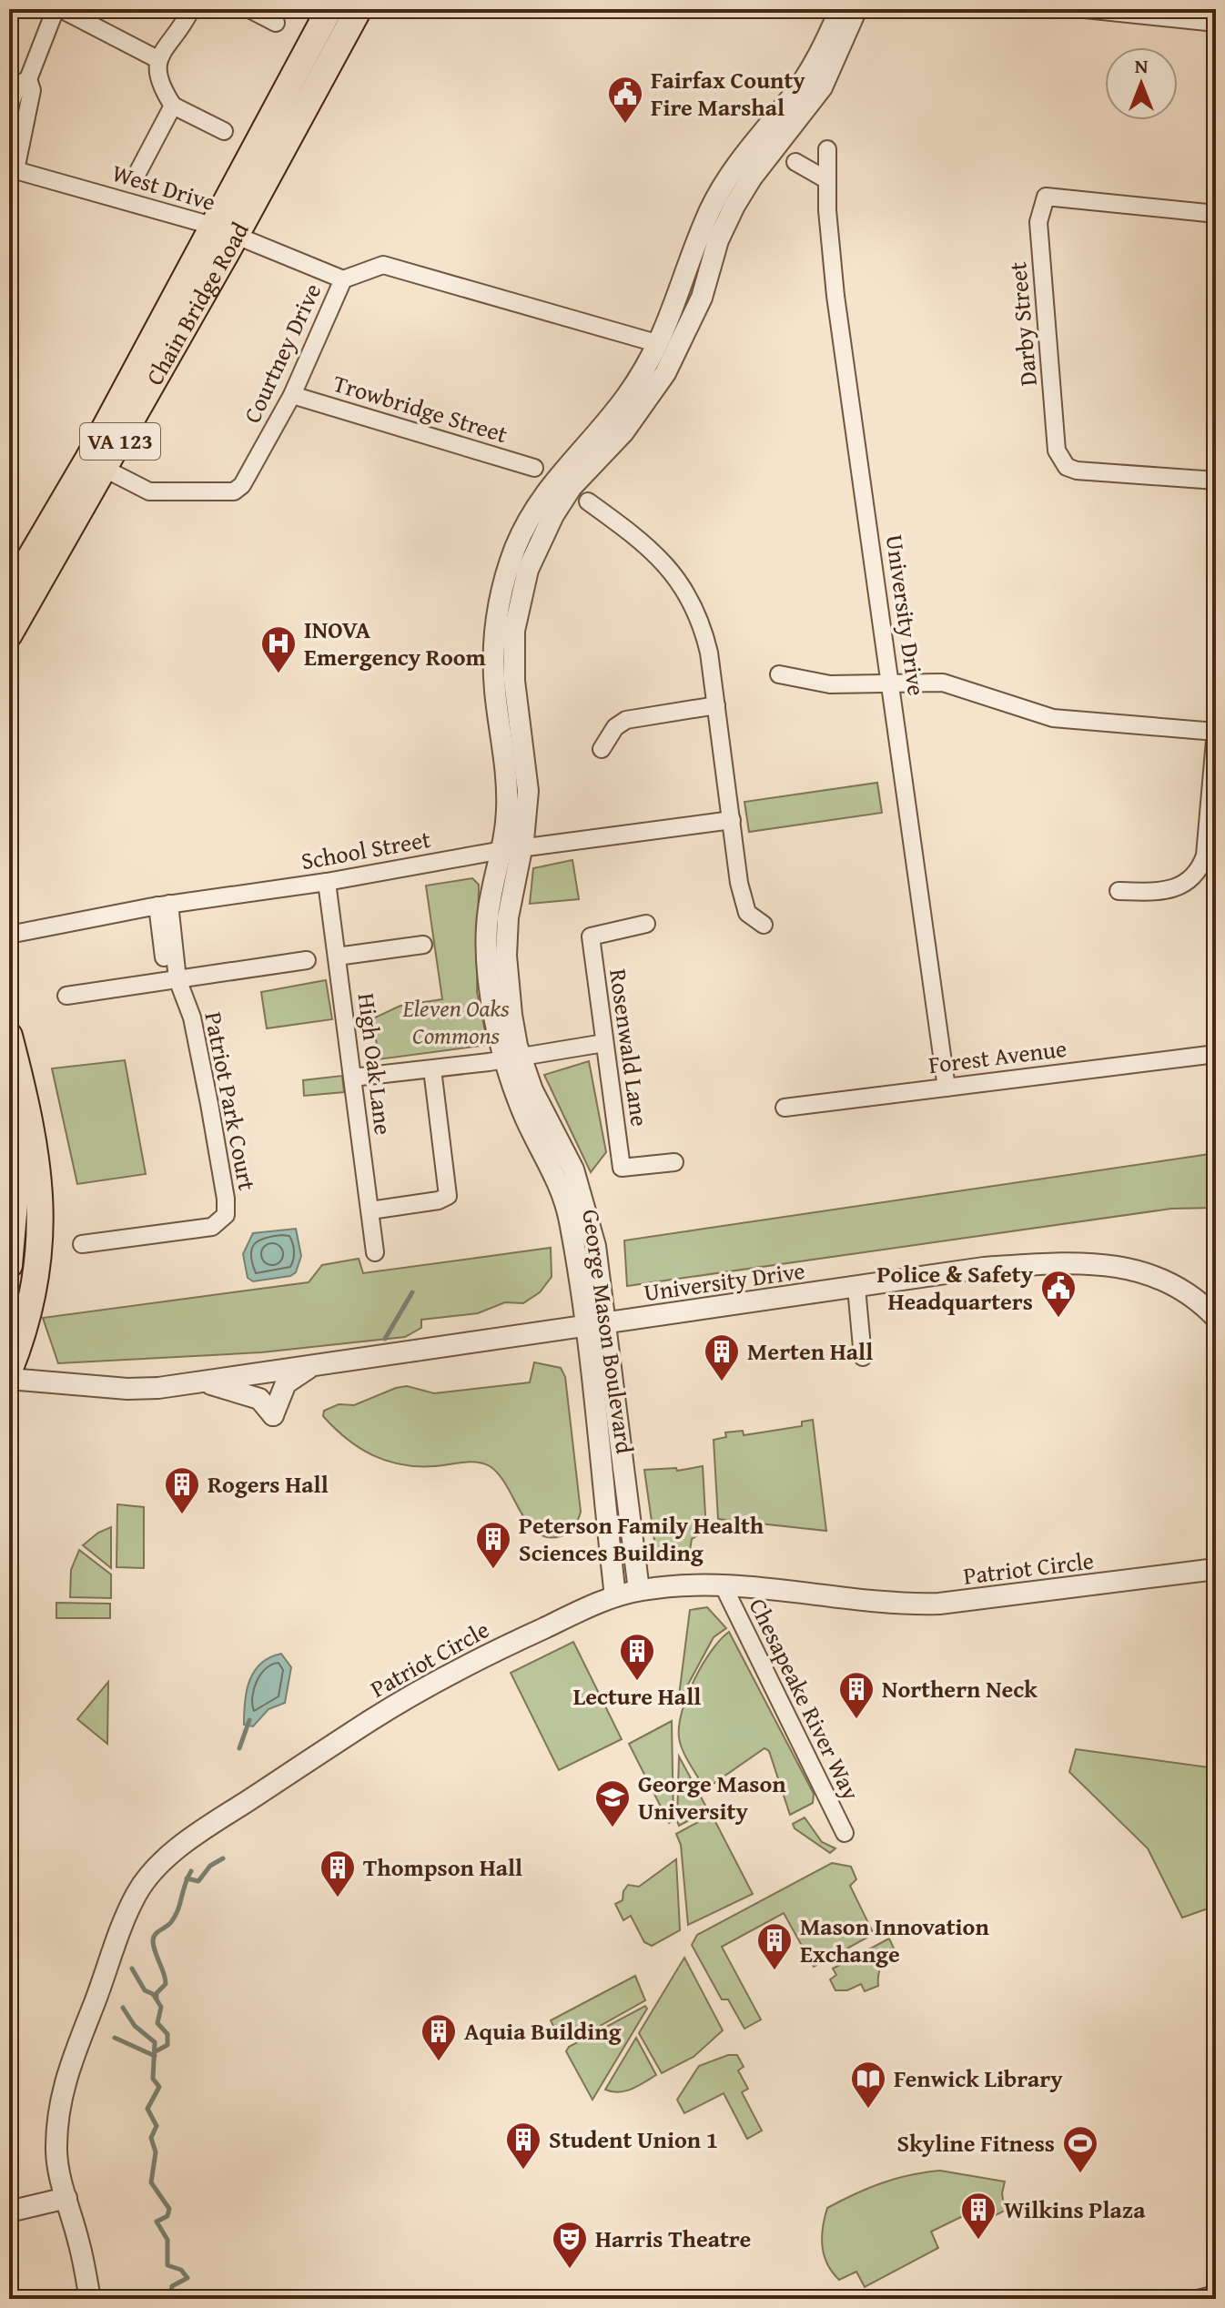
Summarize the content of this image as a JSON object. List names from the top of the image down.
{
  "streets": {
    "main road": ["Chain Bridge Road", "VA 123"],
    "street": [
      "West Drive",
      "Darby Street",
      "Courtney Drive",
      "Trowbridge Street",
      "University Drive",
      "School Street",
      "Rosenwald Lane",
      "Forest Avenue",
      "High Oak Lane",
      "Patriot Park Court",
      "George Mason Boulevard",
      "Patriot Circle",
      "Chesapeake River Way"
    ]
  },
  "crossings": [
    ["West Drive", "Chain Bridge Road"],
    ["West Drive", "Courtney Drive"],
    ["Chain Bridge Road", "Courtney Drive"],
    ["Courtney Drive", "Trowbridge Street"],
    ["University Drive", "Forest Avenue"],
    ["University Drive", "George Mason Boulevard"],
    ["School Street", "High Oak Lane"],
    ["School Street", "Patriot Park Court"],
    ["School Street", "George Mason Boulevard"],
    ["George Mason Boulevard", "Patriot Circle"],
    ["Patriot Circle", "Chesapeake River Way"]
  ],
  "parks": ["Eleven Oaks Commons"],
  "places": {
    "public building": ["Fairfax County Fire Marshal", "Police & Safety Headquarters"],
    "hospital": ["INOVA Emergency Room"],
    "building": [
      "Merten Hall",
      "Rogers Hall",
      "Peterson Family Health Sciences Building",
      "Lecture Hall",
      "Northern Neck",
      "Thompson Hall",
      "Mason Innovation Exchange",
      "Aquia Building",
      "Student Union 1",
      "Wilkins Plaza"
    ],
    "school or university": ["George Mason University"],
    "library": ["Fenwick Library"],
    "sports": ["Skyline Fitness"],
    "theatre": ["Harris Theatre"]
  },
  "north": "top"
}
